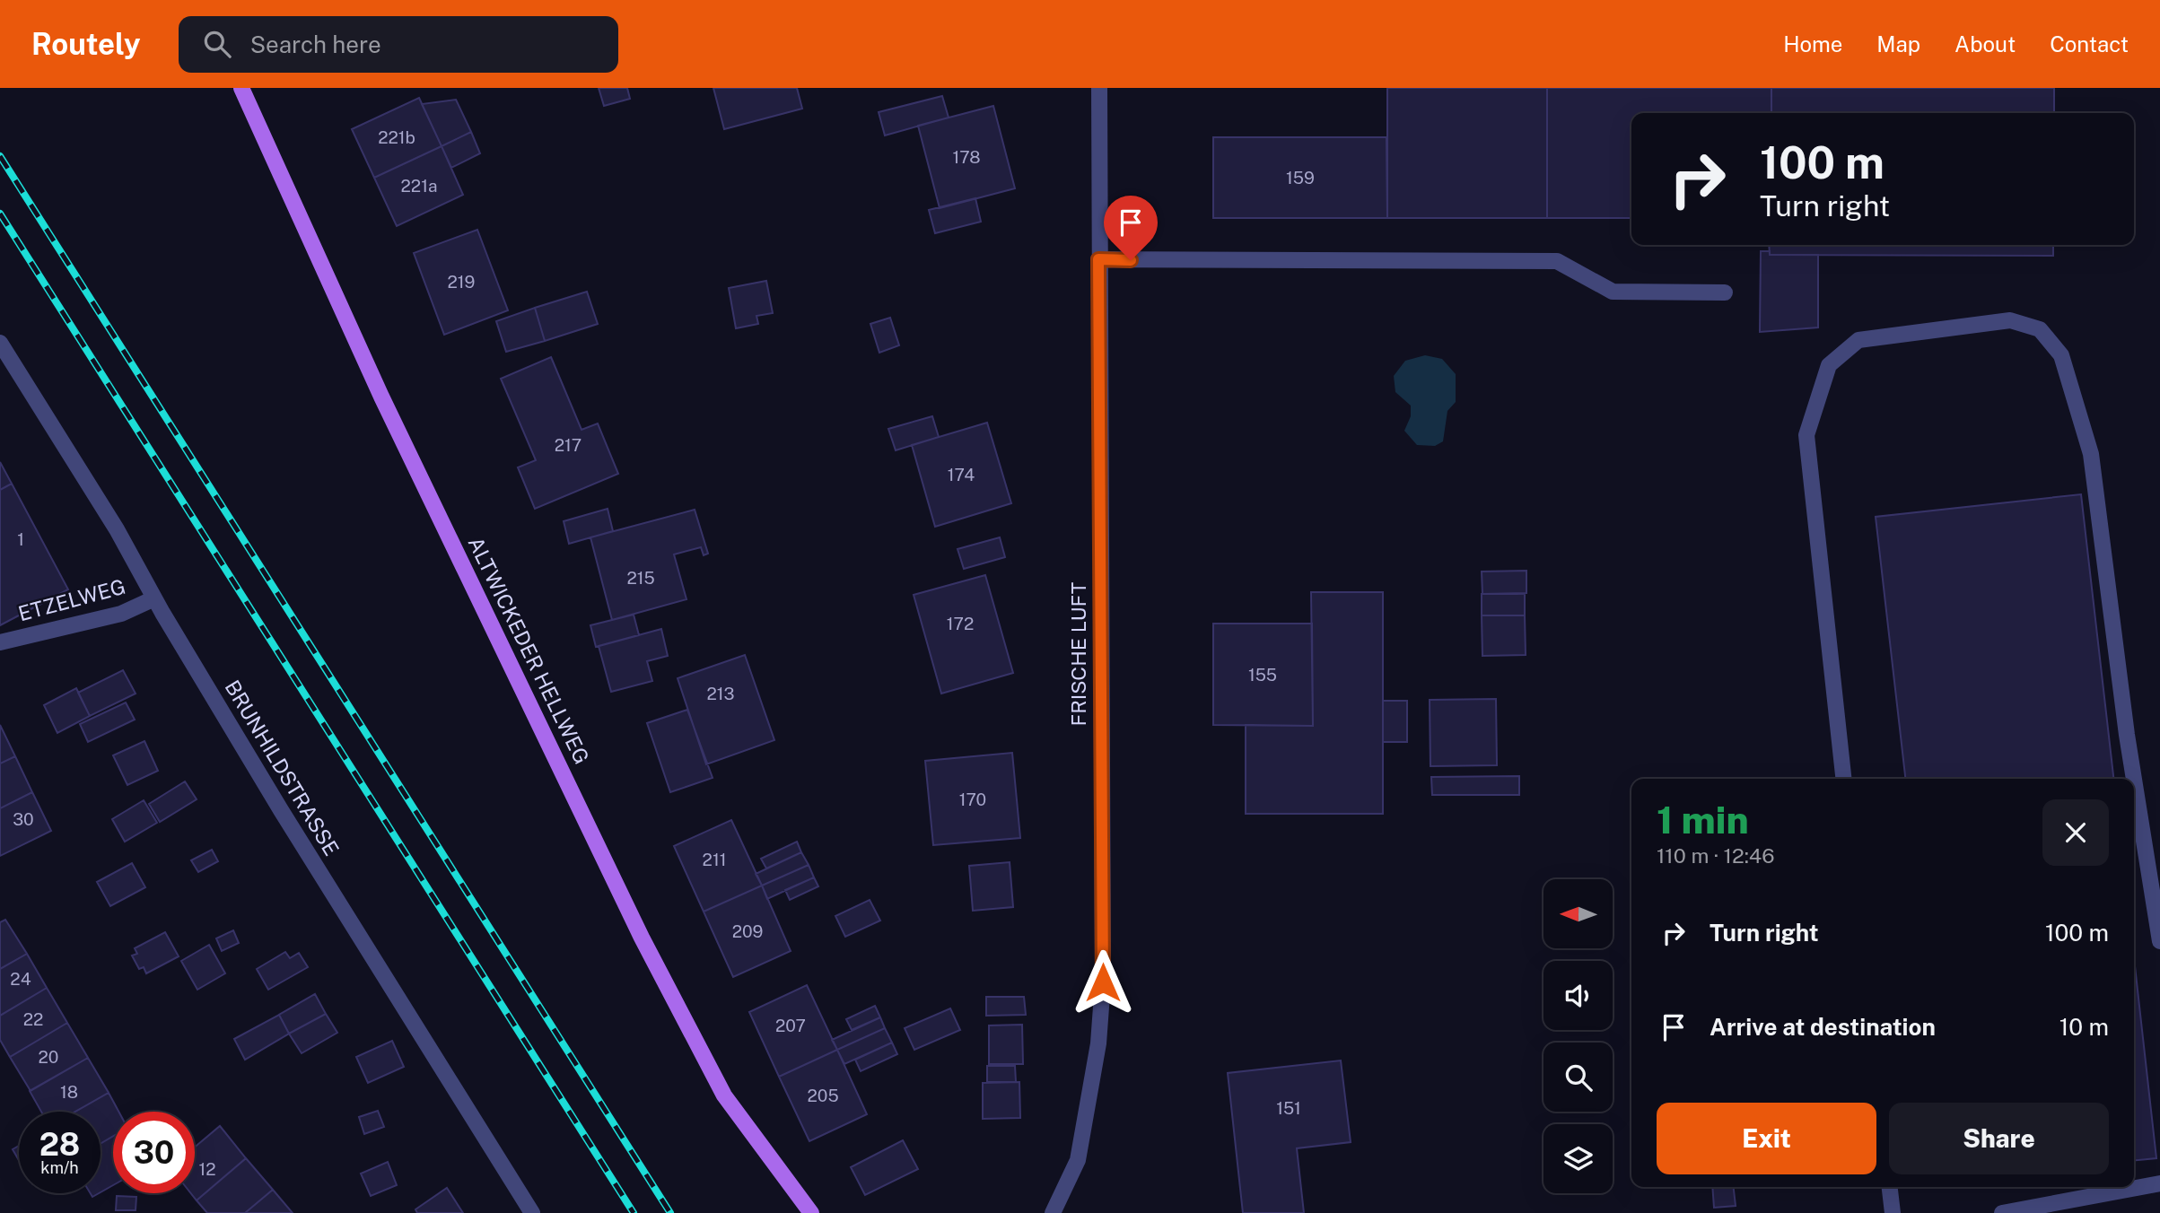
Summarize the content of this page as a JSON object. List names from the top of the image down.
{
  "streets": {
    "main road": ["ALTWICKEDER HELLWEG"],
    "street": ["ETZELWEG", "FRISCHE LUFT", "BRUNHILDSTRASSE"]
  },
  "crossings": [
    ["ETZELWEG", "BRUNHILDSTRASSE"]
  ],
  "house_numbers": [
    "221b",
    "178",
    "159",
    "221a",
    "219",
    "217",
    "174",
    "1",
    "215",
    "172",
    "155",
    "213",
    "170",
    "30",
    "211",
    "209",
    "24",
    "22",
    "207",
    "20",
    "18",
    "205",
    "151",
    "12"
  ],
  "north": "left",
  "page": {
    "header": "Routely",
    "search": "Search here",
    "nav": [
      "Home",
      "Map",
      "About",
      "Contact"
    ],
    "turn": ["100 m", "Turn right"],
    "heading": ["1 min", "110 m · 12:46"],
    "list": [
      {
        "name": "Turn right",
        "value": "100 m"
      },
      {
        "name": "Arrive at destination",
        "value": "10 m"
      }
    ],
    "buttons": ["Exit", "Share"],
    "speed": "28 km/h",
    "limit": "30"
  }
}
